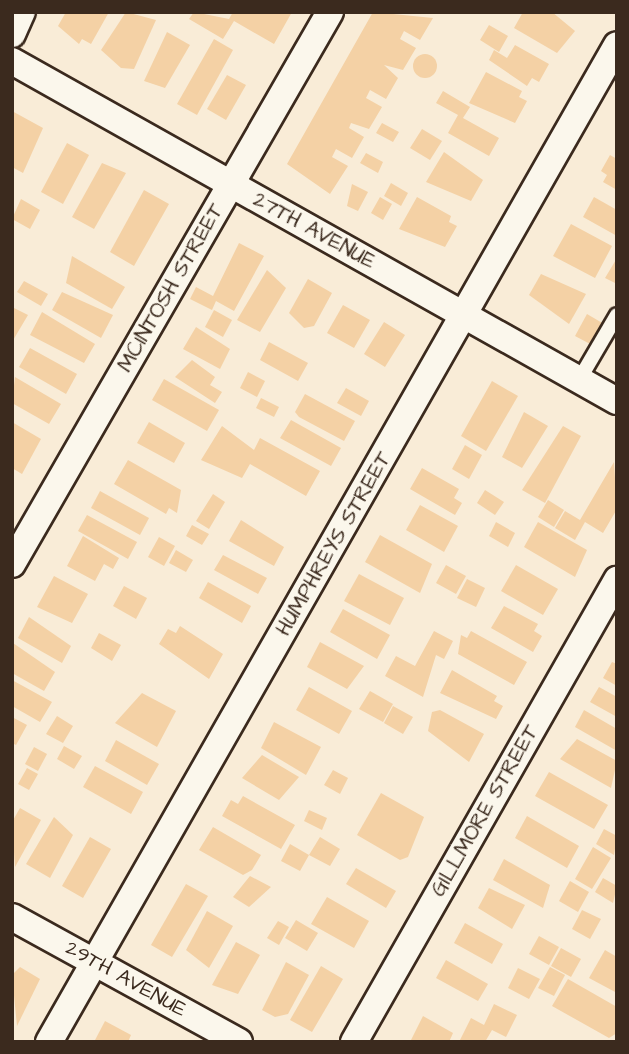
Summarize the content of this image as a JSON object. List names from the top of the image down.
{
  "streets": {
    "street": [
      "27TH AVENUE",
      "MCINTOSH STREET",
      "HUMPHREYS STREET",
      "GILLMORE STREET",
      "29TH AVENUE"
    ]
  },
  "crossings": [
    ["27TH AVENUE", "MCINTOSH STREET"],
    ["27TH AVENUE", "HUMPHREYS STREET"],
    ["HUMPHREYS STREET", "29TH AVENUE"]
  ]
}
